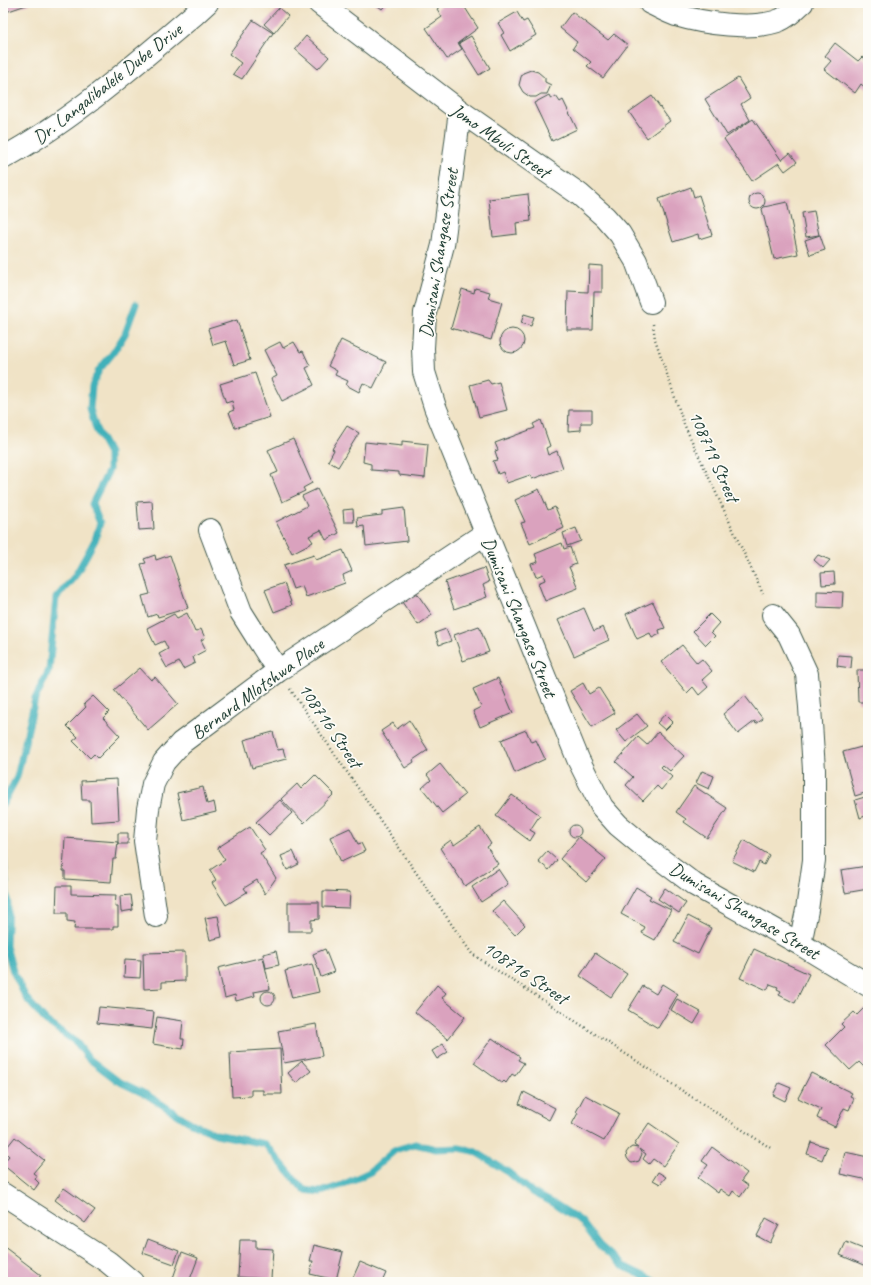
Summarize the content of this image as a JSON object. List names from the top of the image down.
{
  "streets": {
    "street": [
      "Dr. Langalibalele Dube Drive",
      "Jomo Mbuli Street",
      "Dumisani Shangase Street",
      "Bernard Mlotshwa Place"
    ],
    "path": ["108719 Street", "108716 Street"]
  },
  "crossings": [
    ["Jomo Mbuli Street", "Dumisani Shangase Street"],
    ["Jomo Mbuli Street", "108719 Street"],
    ["Dumisani Shangase Street", "Bernard Mlotshwa Place"],
    ["Bernard Mlotshwa Place", "108716 Street"]
  ]
}
